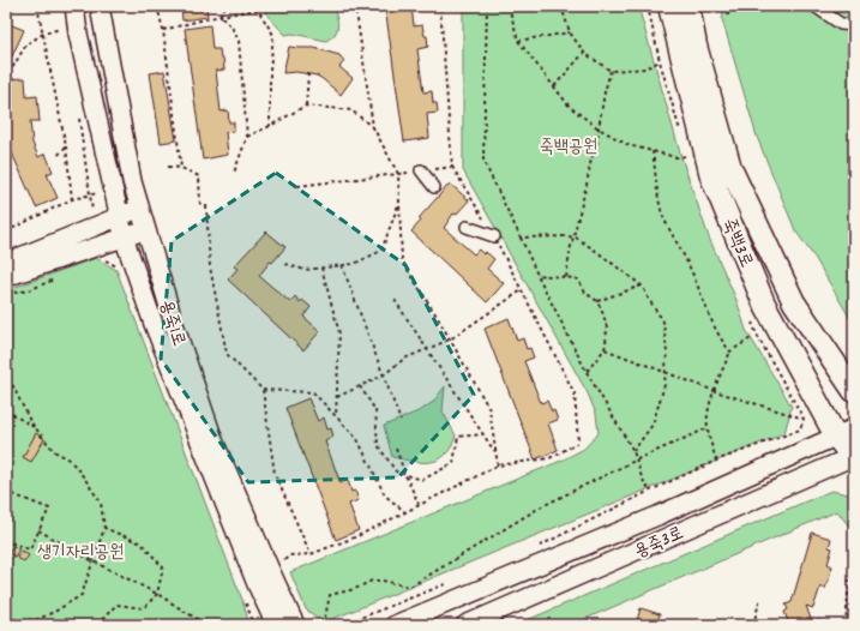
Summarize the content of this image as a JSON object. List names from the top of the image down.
{
  "streets": {
    "main road": ["죽백3로"],
    "street": ["용죽1로", "용죽3로"]
  },
  "crossings": [
    ["죽백3로", "용죽3로"]
  ],
  "parks": ["죽백공원", "생기자리공원"]
}
